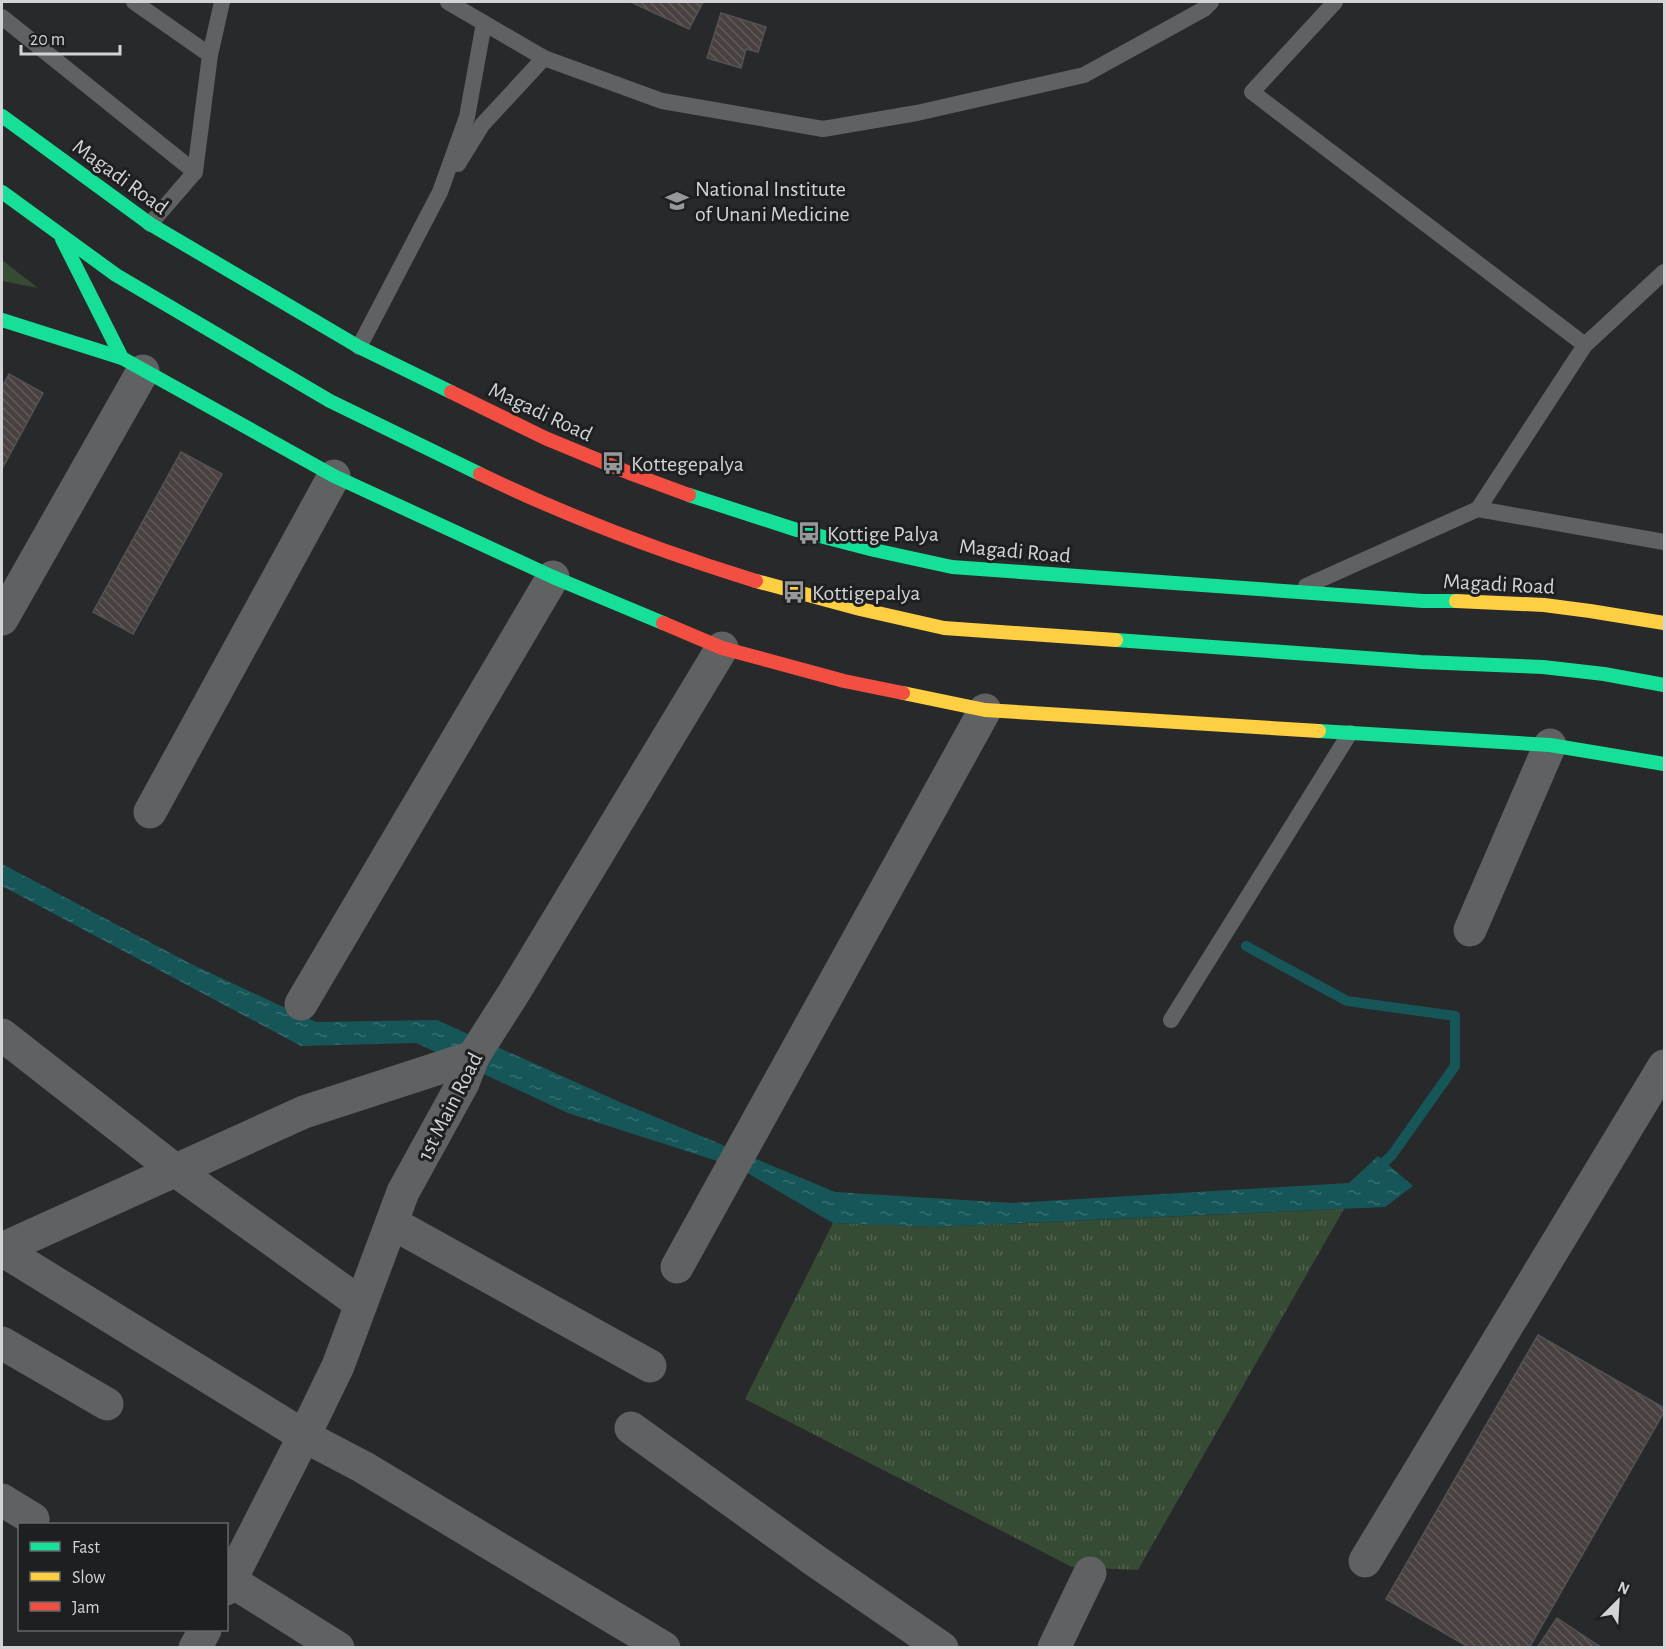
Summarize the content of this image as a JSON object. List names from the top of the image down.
{
  "streets": {
    "main road": ["Magadi Road"],
    "street": ["1st Main Road"]
  },
  "places": {
    "school or university": ["National Institute of Unani Medicine"],
    "bus stop": ["Kottegepalya", "Kottige Palya", "Kottigepalya"]
  },
  "legend": ["Fast", "Slow", "Jam"],
  "scale_bar": "20 m",
  "north": "top right"
}
